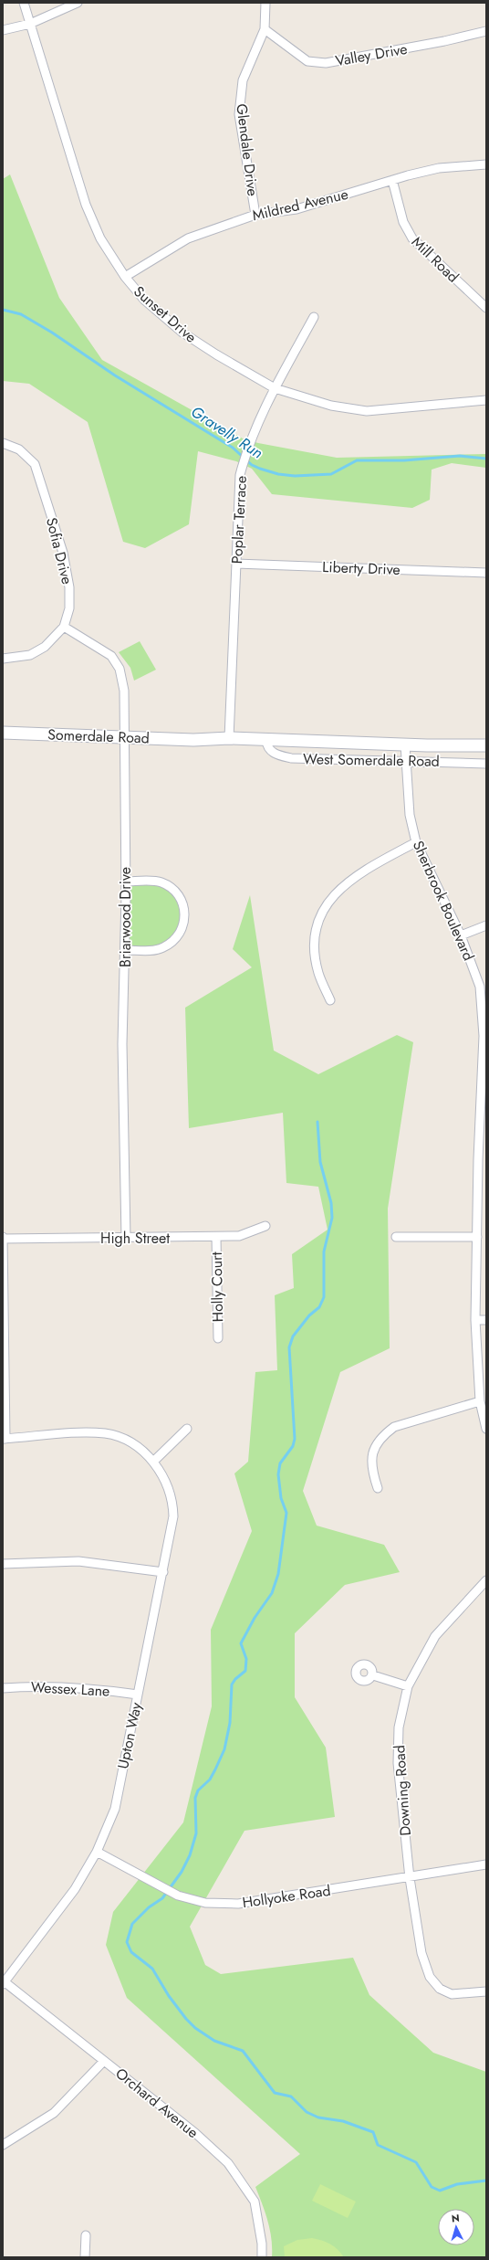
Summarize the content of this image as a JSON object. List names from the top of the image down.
{
  "streets": {
    "main road": ["Somerdale Road", "West Somerdale Road"],
    "street": [
      "Valley Drive",
      "Glendale Drive",
      "Mildred Avenue",
      "Mill Road",
      "Sunset Drive",
      "Poplar Terrace",
      "Sofia Drive",
      "Liberty Drive",
      "Sherbrook Boulevard",
      "Briarwood Drive",
      "High Street",
      "Holly Court",
      "Wessex Lane",
      "Upton Way",
      "Downing Road",
      "Hollyoke Road",
      "Orchard Avenue"
    ]
  },
  "crossings": [
    ["Valley Drive", "Glendale Drive"],
    ["Glendale Drive", "Mildred Avenue"],
    ["Mildred Avenue", "Mill Road"],
    ["Mildred Avenue", "Sunset Drive"],
    ["Sunset Drive", "Poplar Terrace"],
    ["Poplar Terrace", "Liberty Drive"],
    ["Poplar Terrace", "West Somerdale Road"],
    ["Sofia Drive", "Briarwood Drive"],
    ["Somerdale Road", "West Somerdale Road"],
    ["Somerdale Road", "Briarwood Drive"],
    ["West Somerdale Road", "Sherbrook Boulevard"],
    ["Briarwood Drive", "High Street"],
    ["High Street", "Holly Court"],
    ["Wessex Lane", "Upton Way"],
    ["Upton Way", "Hollyoke Road"],
    ["Upton Way", "Orchard Avenue"],
    ["Downing Road", "Hollyoke Road"]
  ],
  "water": ["Gravelly Run"],
  "north": "top"
}
